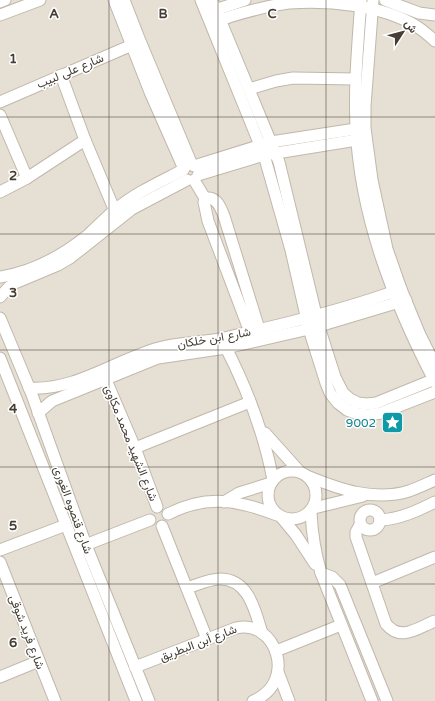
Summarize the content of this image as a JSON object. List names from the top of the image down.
{
  "streets": {
    "street": [
      "شارع على لبيب",
      "شارع ابن خلكان",
      "شارع الشهيد محمد مكاوى",
      "شارع قنصوه الغورى",
      "شارع فريد شوقى",
      "شارع أبن البطريق"
    ]
  },
  "crossings": [
    ["شارع ابن خلكان", "شارع الشهيد محمد مكاوى"],
    ["شارع ابن خلكان", "شارع قنصوه الغورى"],
    ["شارع قنصوه الغورى", "شارع أبن البطريق"]
  ],
  "places": {
    "place": ["9002"]
  },
  "north": "top right",
  "grid": {
    "columns": ["A", "B", "C"],
    "rows": [
      "1",
      "2",
      "3",
      "4",
      "5",
      "6"
    ]
  }
}
